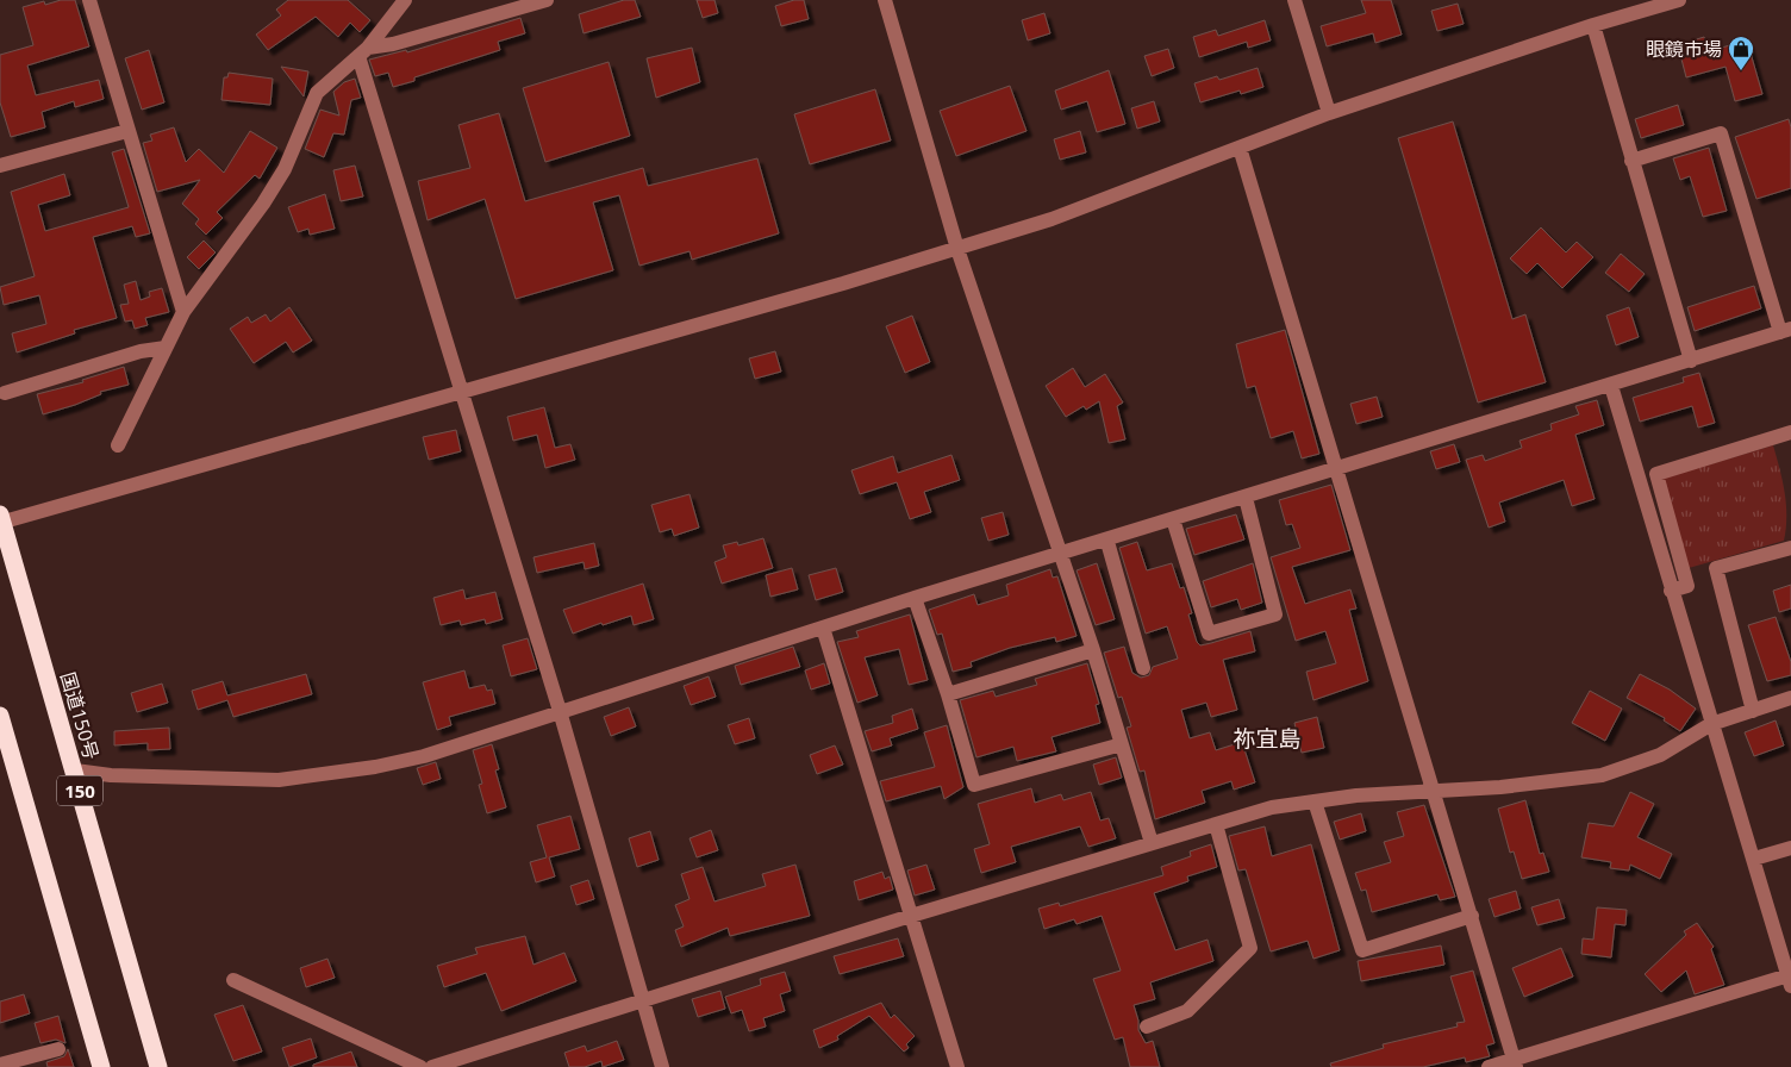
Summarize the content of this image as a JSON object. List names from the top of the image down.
{
  "streets": {
    "highway": ["国道150号", "150"]
  },
  "districts": ["祢宜島"],
  "places": {
    "shop": ["眼鏡市場"]
  }
}
